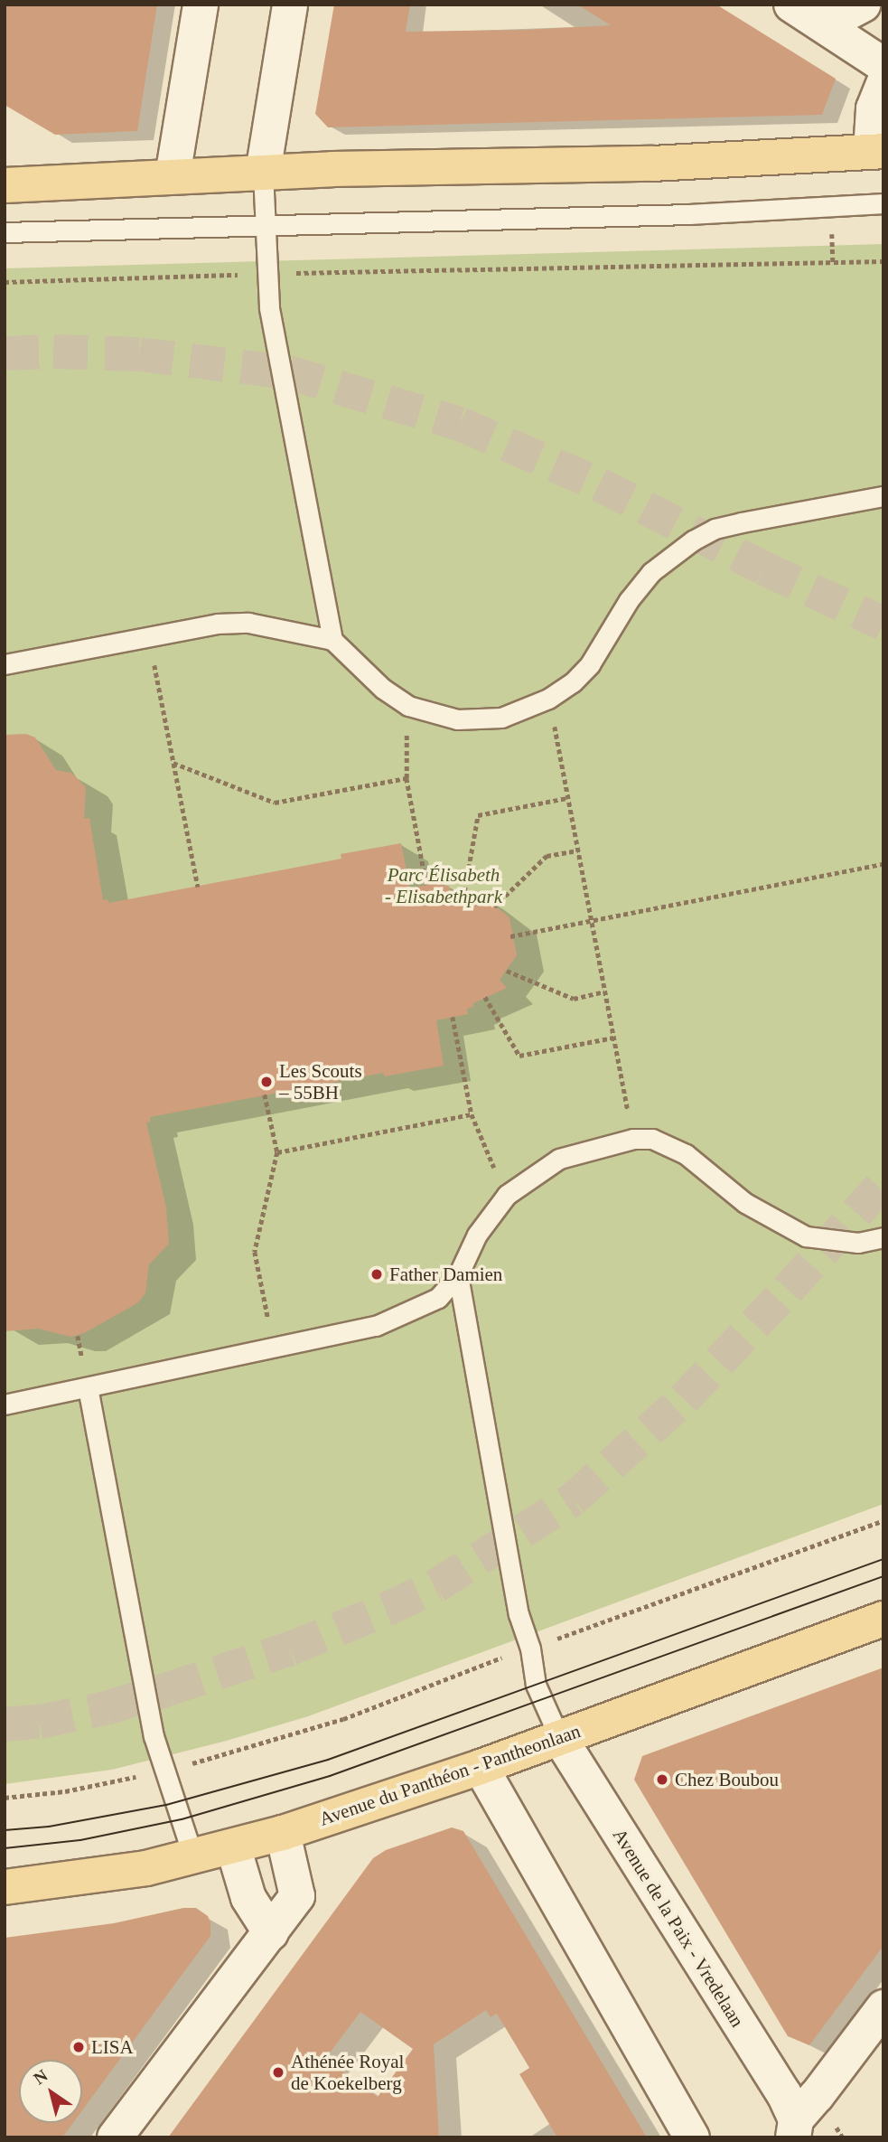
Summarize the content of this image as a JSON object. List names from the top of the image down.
{
  "streets": {
    "main road": ["Avenue du Panthéon - Pantheonlaan"],
    "street": ["Avenue de la Paix - Vredelaan"]
  },
  "crossings": [
    ["Avenue du Panthéon - Pantheonlaan", "Avenue de la Paix - Vredelaan"]
  ],
  "parks": ["Parc Élisabeth - Elisabethpark"],
  "places": [
    "Les Scouts – 55BH",
    "Father Damien",
    "Chez Boubou",
    "LISA",
    "Athénée Royal de Koekelberg"
  ],
  "north": "top left"
}
